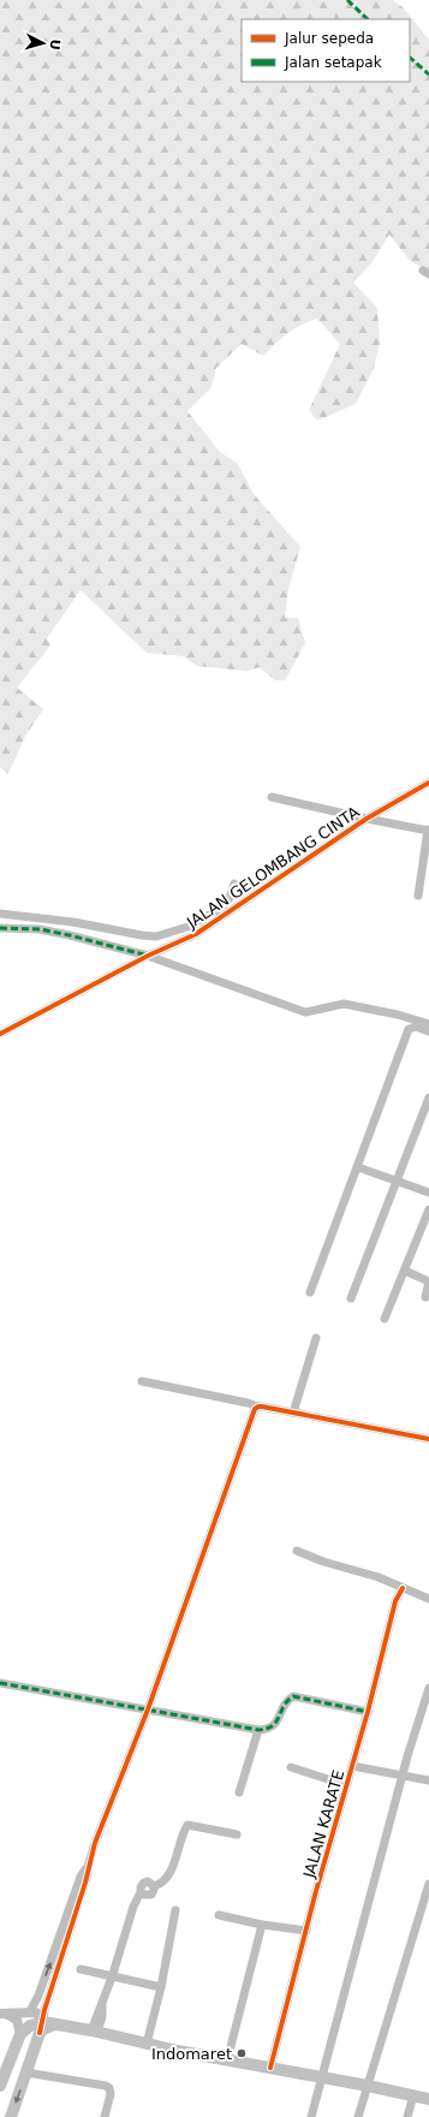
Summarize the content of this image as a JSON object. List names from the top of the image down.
{
  "streets": {
    "street": ["JALAN GELOMBANG CINTA", "JALAN KARATE"]
  },
  "places": ["Indomaret"],
  "legend": ["Jalur sepeda", "Jalan setapak"],
  "north": "right"
}
